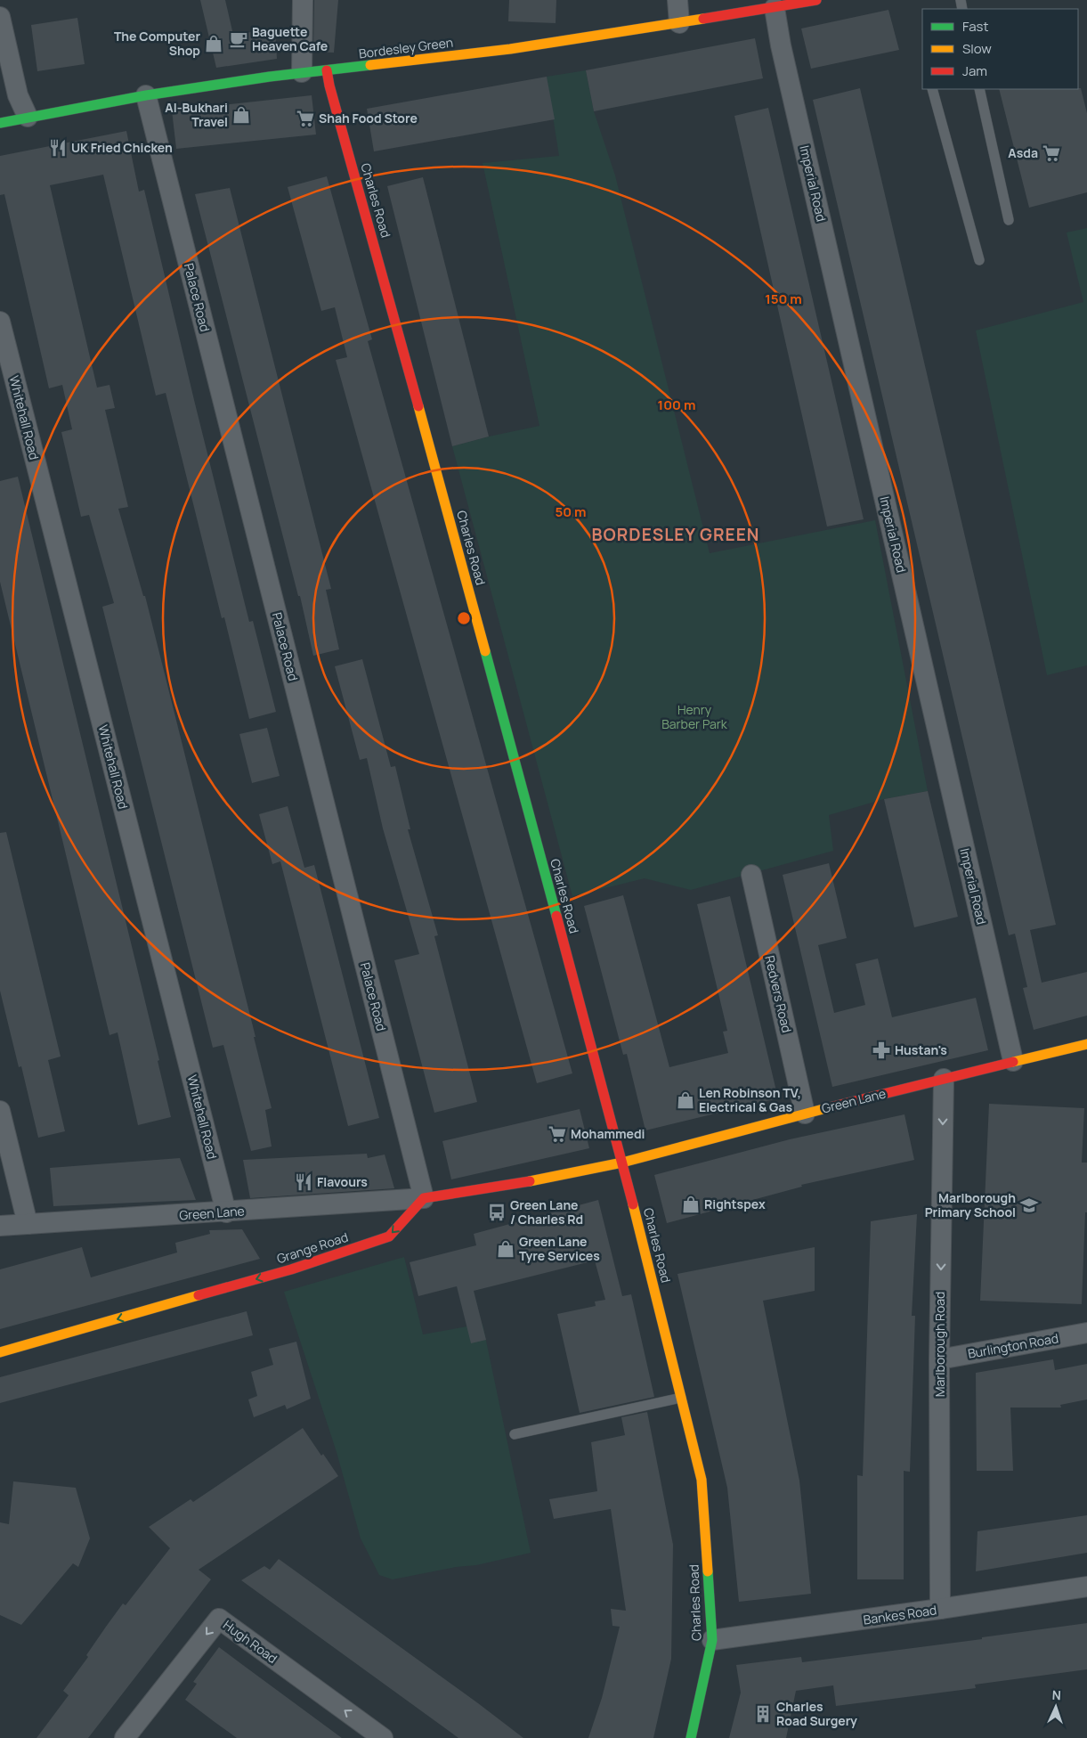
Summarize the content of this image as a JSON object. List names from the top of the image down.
{
  "streets": {
    "street": [
      "Bordesley Green",
      "Imperial Road",
      "Charles Road",
      "Palace Road",
      "Whitehall Road",
      "Redvers Road",
      "Green Lane",
      "Grange Road",
      "Marlborough Road",
      "Burlington Road",
      "Bankes Road",
      "Hugh Road"
    ]
  },
  "crossings": [
    ["Bordesley Green", "Imperial Road"],
    ["Bordesley Green", "Charles Road"],
    ["Bordesley Green", "Palace Road"],
    ["Imperial Road", "Green Lane"],
    ["Charles Road", "Green Lane"],
    ["Charles Road", "Bankes Road"],
    ["Palace Road", "Green Lane"],
    ["Palace Road", "Grange Road"],
    ["Whitehall Road", "Green Lane"],
    ["Redvers Road", "Green Lane"],
    ["Green Lane", "Grange Road"],
    ["Green Lane", "Marlborough Road"],
    ["Marlborough Road", "Burlington Road"],
    ["Marlborough Road", "Bankes Road"]
  ],
  "one_way": ["Grange Road", "Marlborough Road"],
  "districts": ["BORDESLEY GREEN"],
  "parks": ["Henry Barber Park"],
  "places": {
    "cafe": ["Baguette Heaven Cafe"],
    "shop": [
      "The Computer Shop",
      "Al-Bukhari Travel",
      "Len Robinson TV, Electrical & Gas",
      "Rightspex",
      "Green Lane Tyre Services"
    ],
    "supermarket": ["Shah Food Store", "Asda", "Mohammedi"],
    "restaurant": ["UK Fried Chicken", "Flavours"],
    "pharmacy": ["Hustan's"],
    "school or university": ["Marlborough Primary School"],
    "bus stop": ["Green Lane / Charles Rd"],
    "building": ["Charles Road Surgery"]
  },
  "legend": ["Fast", "Slow", "Jam"],
  "north": "top",
  "rings": ["150 m", "100 m", "50 m"]
}
